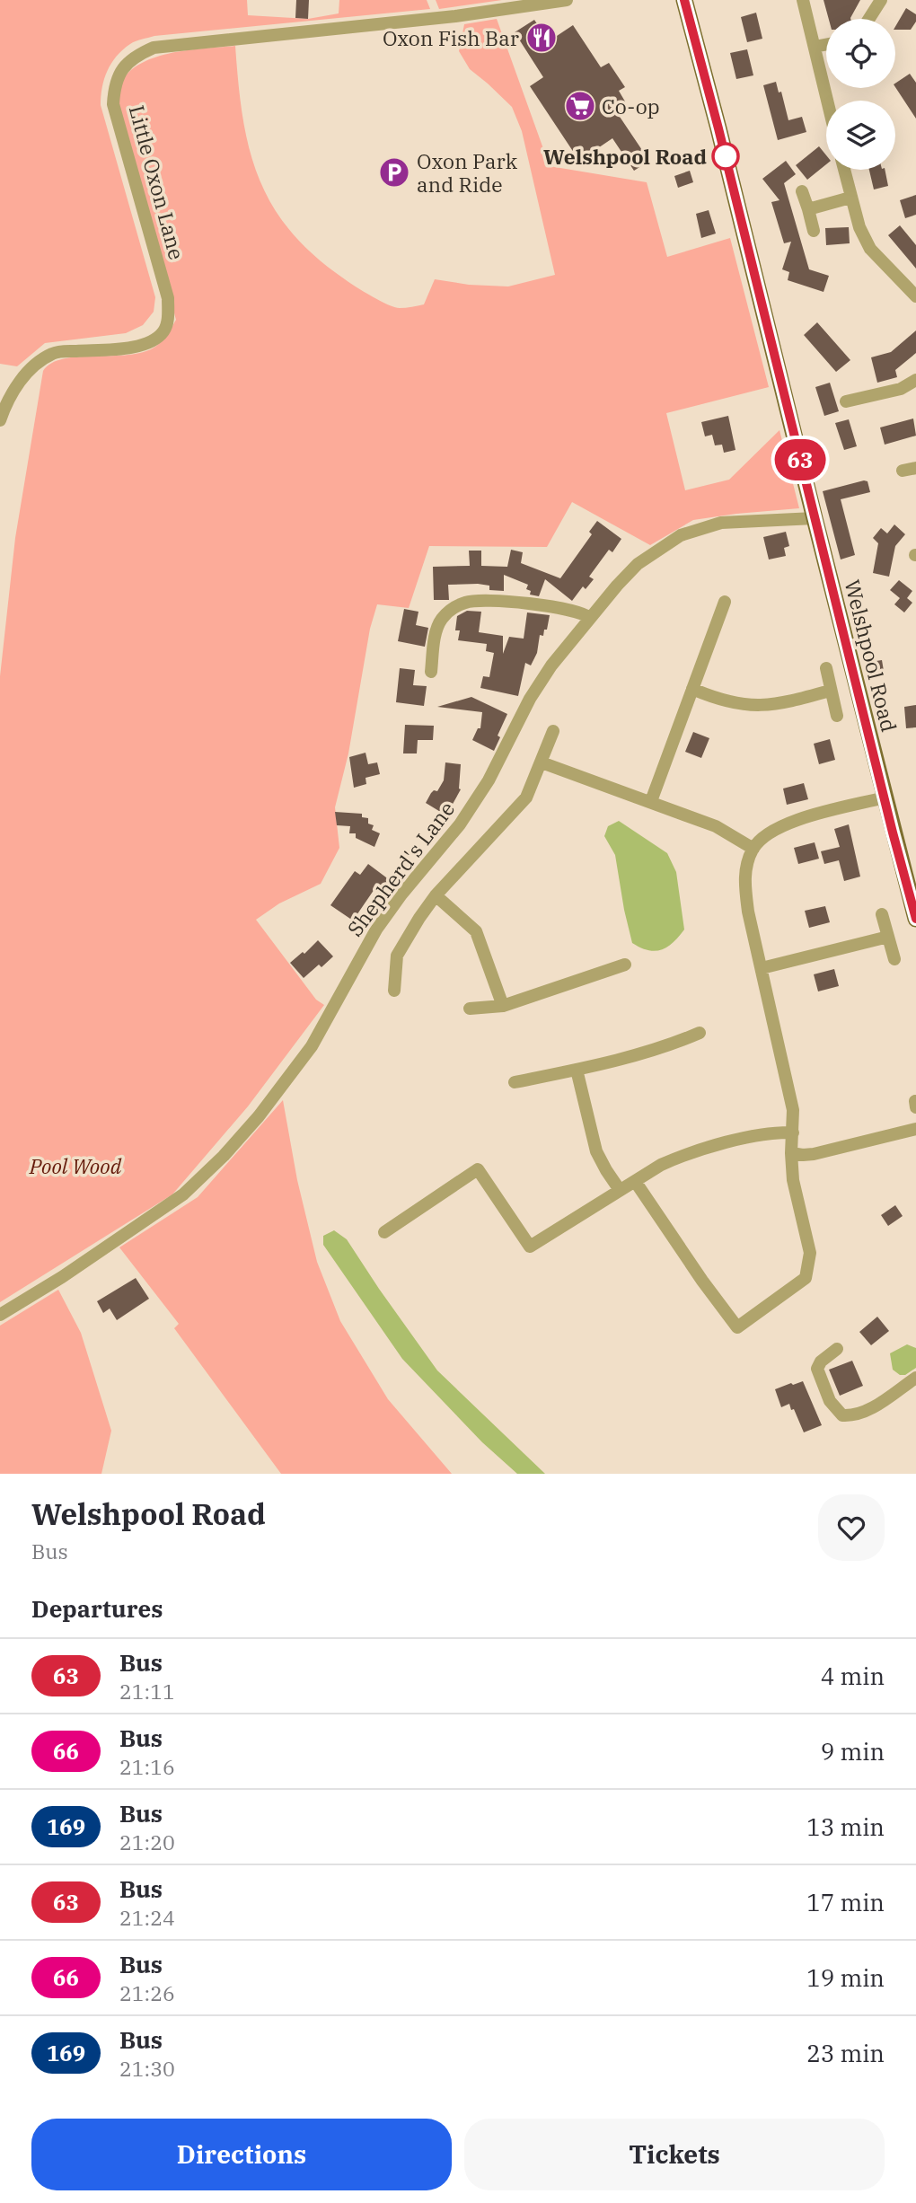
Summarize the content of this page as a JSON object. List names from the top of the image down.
{
  "streets": {
    "main road": ["Welshpool Road"],
    "street": ["Little Oxon Lane", "Shepherd's Lane"]
  },
  "crossings": [
    ["Welshpool Road", "Shepherd's Lane"]
  ],
  "parks": ["Pool Wood"],
  "places": {
    "restaurant": ["Oxon Fish Bar"],
    "supermarket": ["Co-op"],
    "other": ["Welshpool Road"],
    "parking": ["Oxon Park and Ride"]
  },
  "lines": ["bus line 63"],
  "page": {
    "on_map": "63",
    "heading": [
      ["Welshpool Road", "Bus"],
      "Departures"
    ],
    "list": [
      {
        "mark": "63",
        "name": "Bus",
        "note": "21:11",
        "value": "4 min"
      },
      {
        "mark": "66",
        "name": "Bus",
        "note": "21:16",
        "value": "9 min"
      },
      {
        "mark": "169",
        "name": "Bus",
        "note": "21:20",
        "value": "13 min"
      },
      {
        "mark": "63",
        "name": "Bus",
        "note": "21:24",
        "value": "17 min"
      },
      {
        "mark": "66",
        "name": "Bus",
        "note": "21:26",
        "value": "19 min"
      },
      {
        "mark": "169",
        "name": "Bus",
        "note": "21:30",
        "value": "23 min"
      }
    ],
    "buttons": ["Directions", "Tickets"]
  }
}
